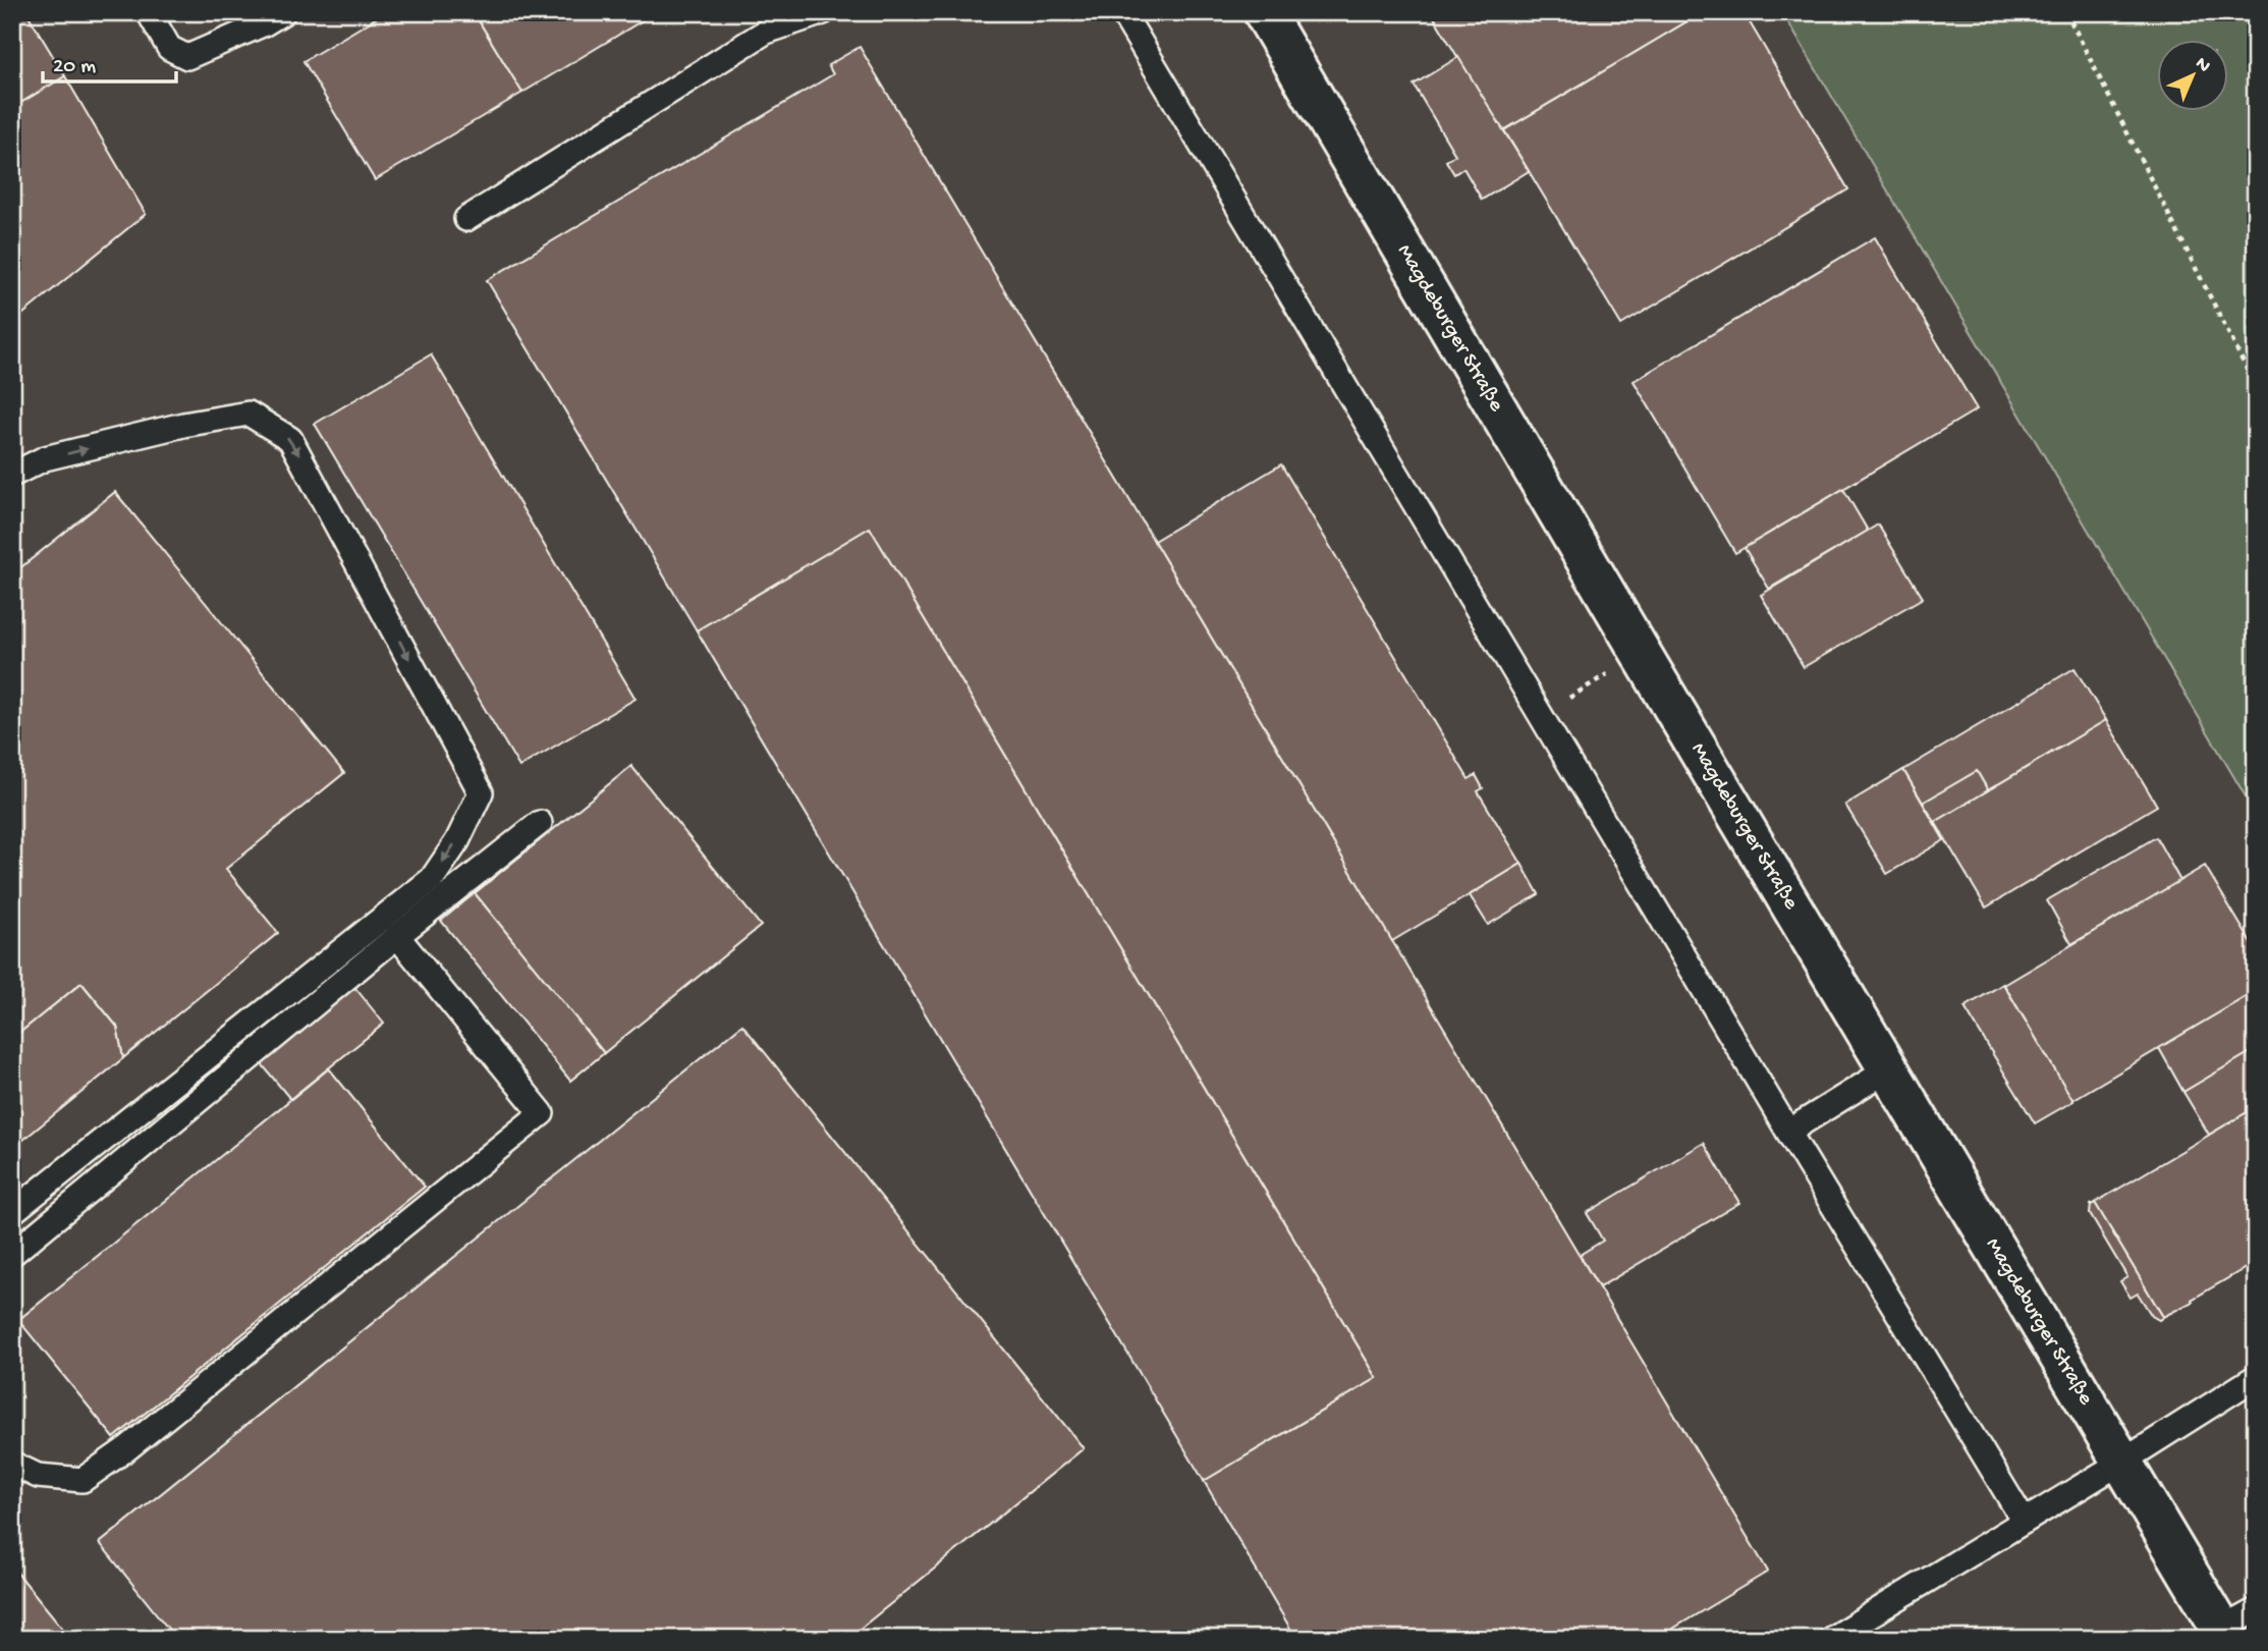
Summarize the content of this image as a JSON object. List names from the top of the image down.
{
  "streets": {
    "street": ["Magdeburger Straße"]
  },
  "scale_bar": "20 m",
  "north": "top right"
}
